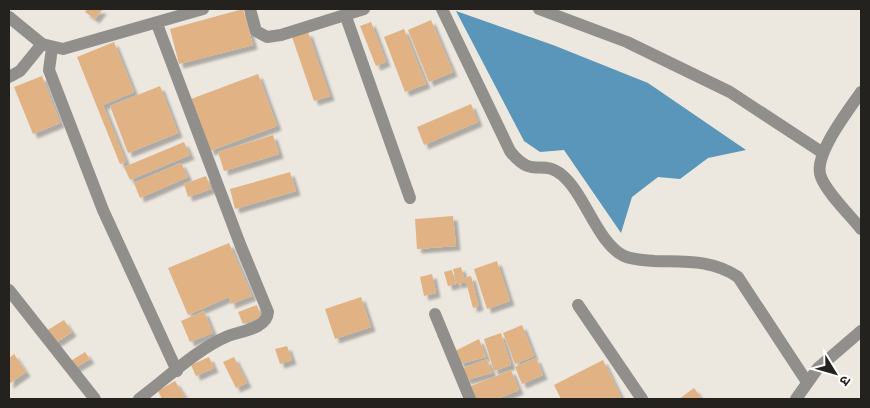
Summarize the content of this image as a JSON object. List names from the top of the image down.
{
  "north": "bottom right"
}
